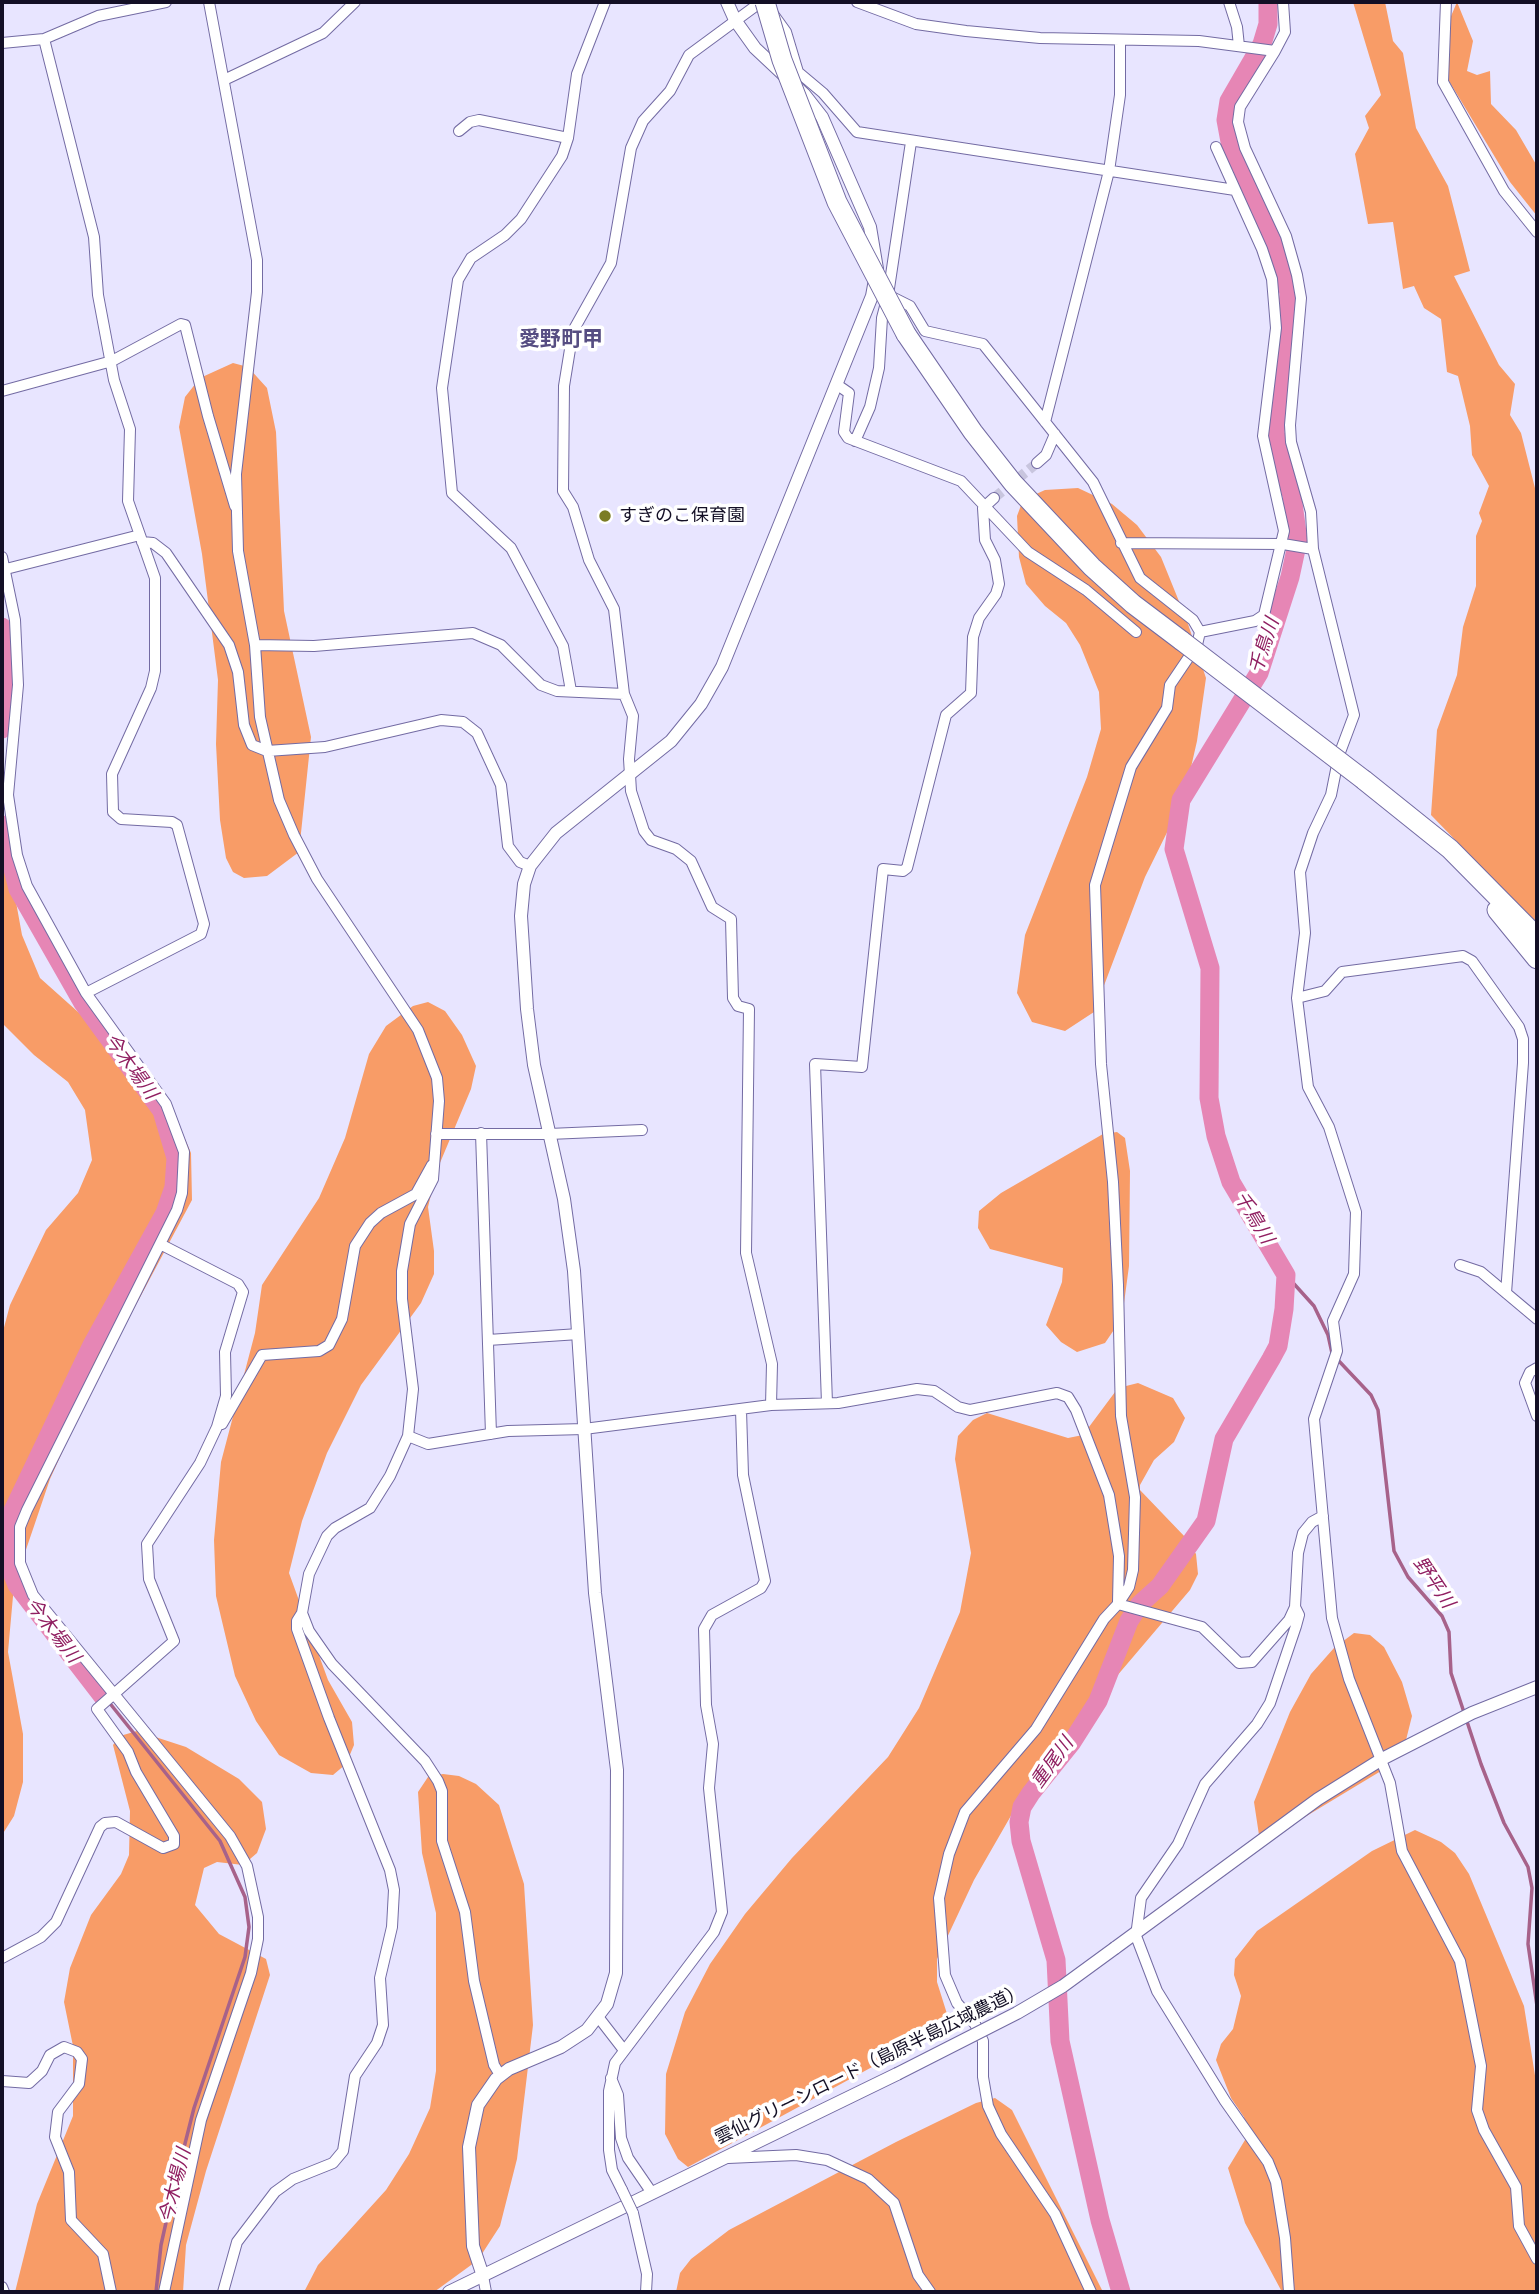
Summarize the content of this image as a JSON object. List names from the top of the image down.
{
  "streets": {
    "street": ["雲仙グリーンロード（島原半島広域農道）"]
  },
  "districts": ["愛野町甲"],
  "water": [
    "千鳥川",
    "今木場川",
    "野平川",
    "重尾川"
  ],
  "places": ["すぎのこ保育園"]
}
